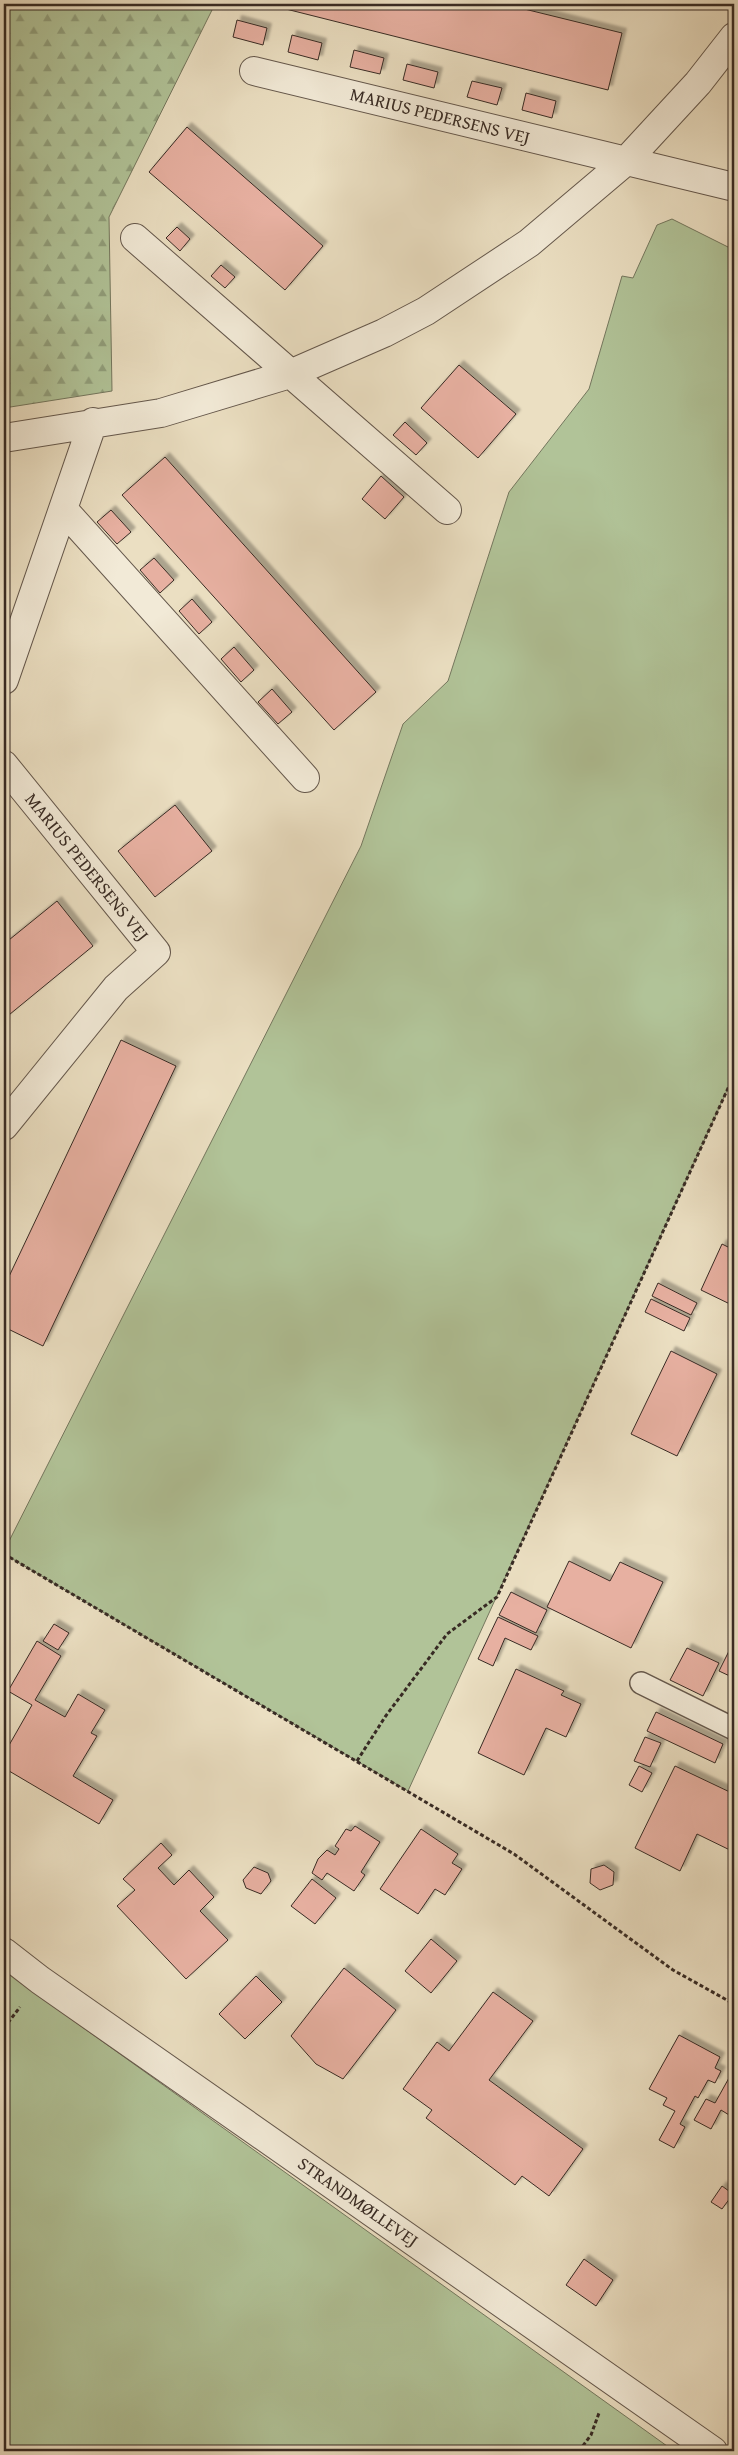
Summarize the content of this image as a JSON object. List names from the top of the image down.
{
  "streets": {
    "street": ["MARIUS PEDERSENS VEJ", "STRANDMØLLEVEJ"]
  }
}
